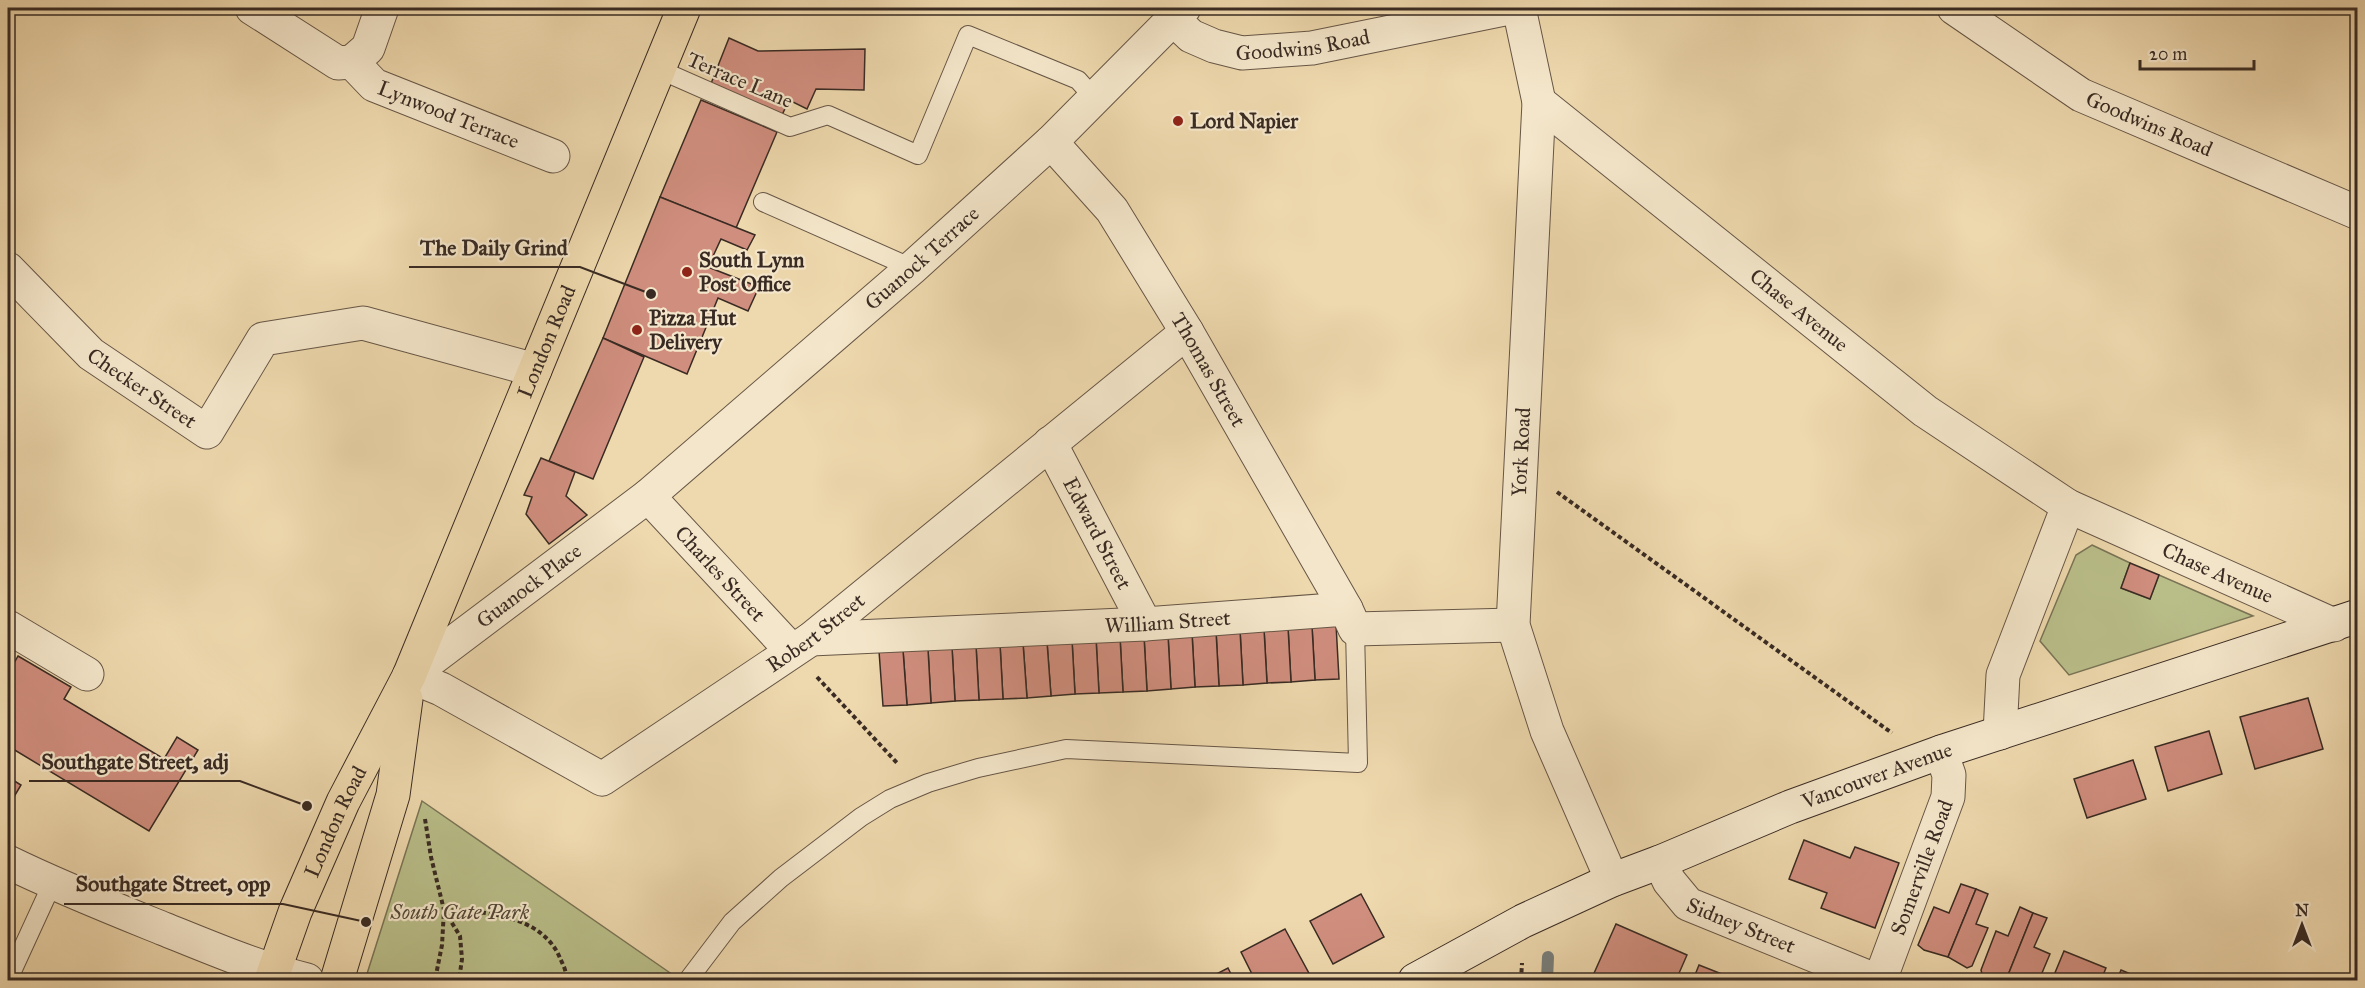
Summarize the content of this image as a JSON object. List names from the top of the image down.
{
  "streets": {
    "main road": ["London Road"],
    "street": [
      "Goodwins Road",
      "Lynwood Terrace",
      "Guanock Terrace",
      "Chase Avenue",
      "Thomas Street",
      "Checker Street",
      "York Road",
      "Edward Street",
      "Charles Street",
      "Guanock Place",
      "William Street",
      "Robert Street",
      "Vancouver Avenue",
      "Somerville Road",
      "Sidney Street"
    ],
    "lane": ["Terrace Lane"]
  },
  "crossings": [
    ["Goodwins Road", "Guanock Terrace"],
    ["Terrace Lane", "Guanock Terrace"],
    ["Terrace Lane", "London Road"],
    ["Guanock Terrace", "Thomas Street"],
    ["Guanock Terrace", "Charles Street"],
    ["Guanock Terrace", "Guanock Place"],
    ["Chase Avenue", "York Road"],
    ["Chase Avenue", "Vancouver Avenue"],
    ["London Road", "Checker Street"],
    ["London Road", "Guanock Place"],
    ["London Road", "Robert Street"],
    ["Thomas Street", "William Street"],
    ["Thomas Street", "Robert Street"],
    ["York Road", "William Street"],
    ["York Road", "Vancouver Avenue"],
    ["Edward Street", "William Street"],
    ["Edward Street", "Robert Street"],
    ["Charles Street", "Guanock Place"],
    ["Charles Street", "William Street"],
    ["Charles Street", "Robert Street"],
    ["Guanock Place", "Robert Street"],
    ["William Street", "Robert Street"],
    ["Vancouver Avenue", "Somerville Road"],
    ["Vancouver Avenue", "Sidney Street"]
  ],
  "parks": ["South Gate Park"],
  "places": [
    "Lord Napier",
    "South Lynn Post Office",
    "The Daily Grind",
    "Pizza Hut Delivery",
    "Southgate Street, adj",
    "Southgate Street, opp"
  ],
  "scale_bar": "20 m",
  "north": "top"
}
